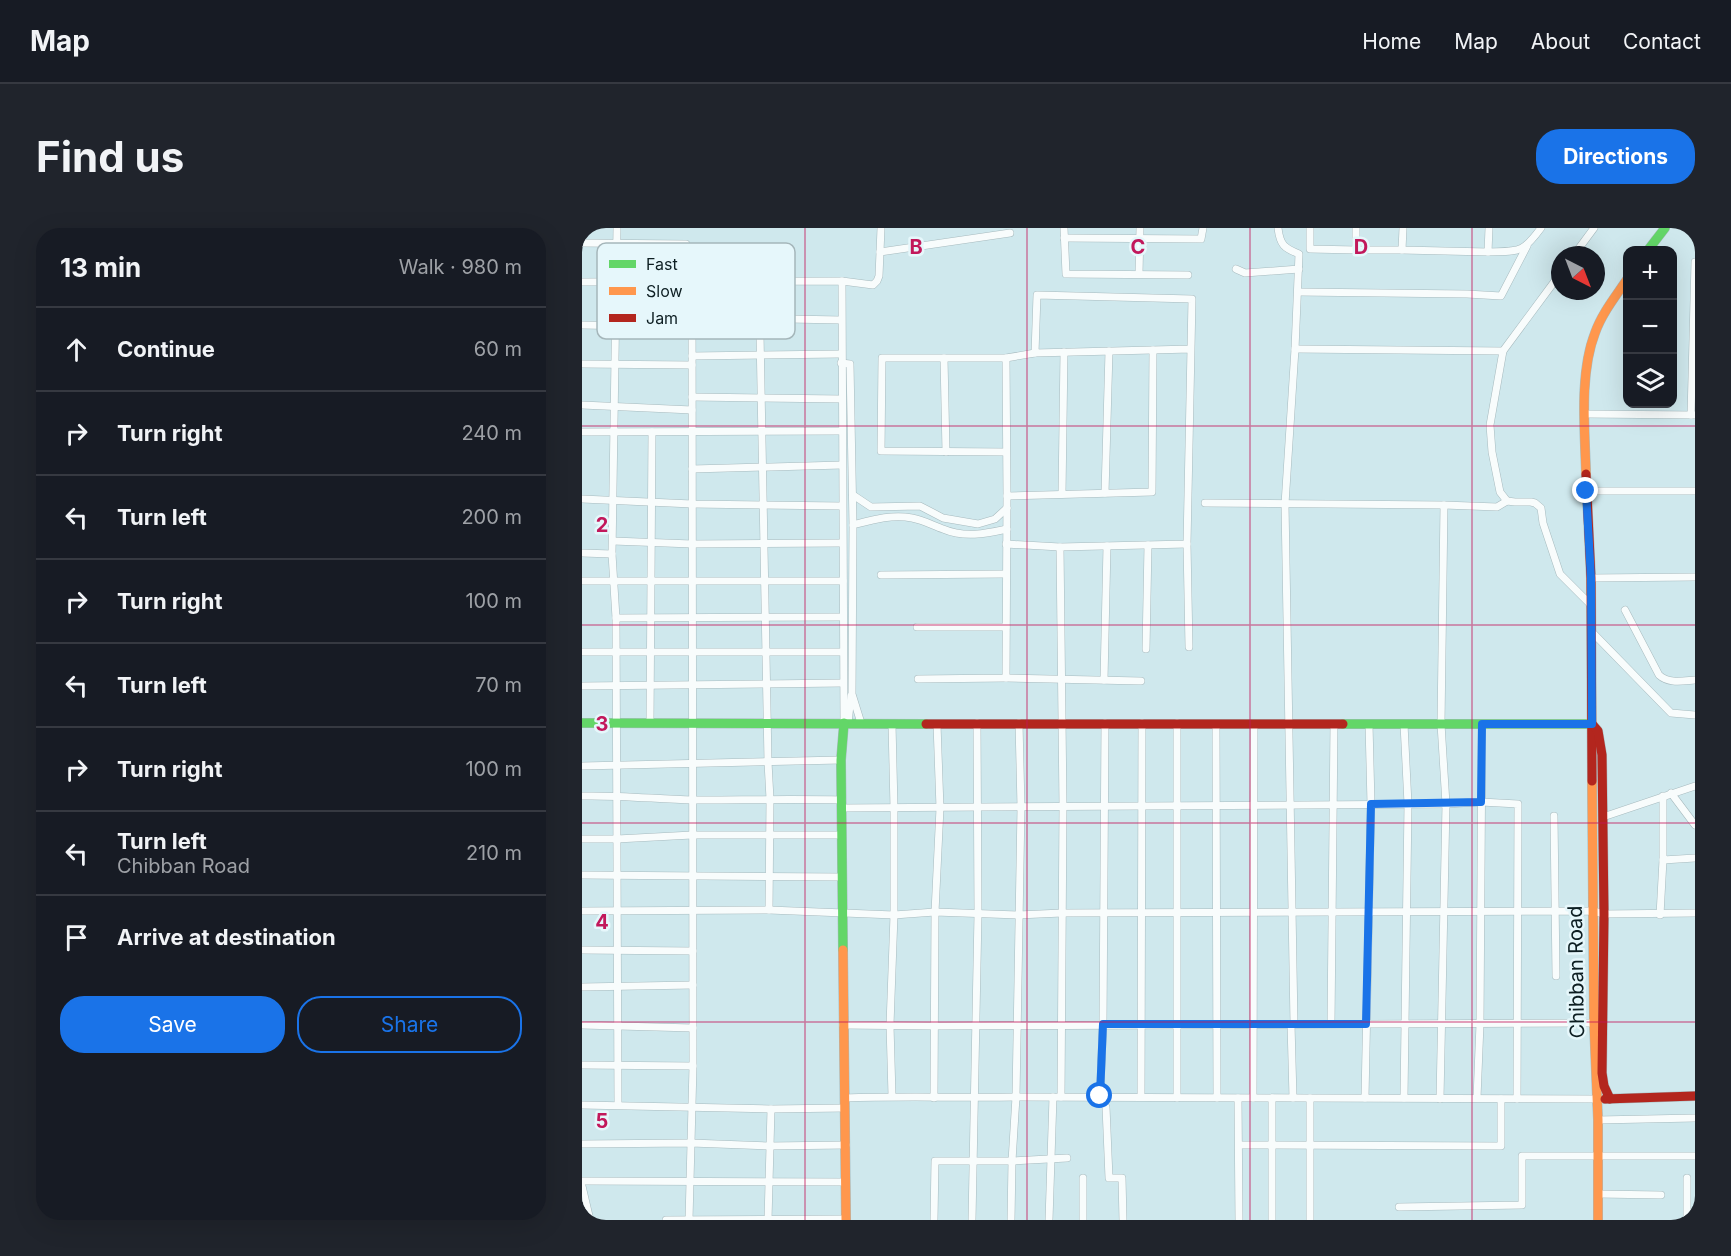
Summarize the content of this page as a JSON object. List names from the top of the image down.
{
  "streets": {
    "street": ["Chibban Road"]
  },
  "legend": ["Fast", "Slow", "Jam"],
  "north": "bottom right",
  "page": {
    "header": "Map",
    "nav": [
      "Home",
      "Map",
      "About",
      "Contact"
    ],
    "buttons": [
      "Directions",
      ["Save", "Share"]
    ],
    "title": "Find us",
    "heading": ["13 min", "Walk · 980 m"],
    "map_buttons": ["+", "−"],
    "list": [
      ["Continue", "60 m"],
      ["Turn right", "240 m"],
      ["Turn left", "200 m"],
      ["Turn right", "100 m"],
      ["Turn left", "70 m"],
      ["Turn right", "100 m"],
      ["Turn left", "Chibban Road", "210 m"],
      "Arrive at destination"
    ]
  },
  "grid": {
    "columns": ["B", "C", "D"],
    "rows": [
      "2",
      "3",
      "4",
      "5"
    ]
  }
}
